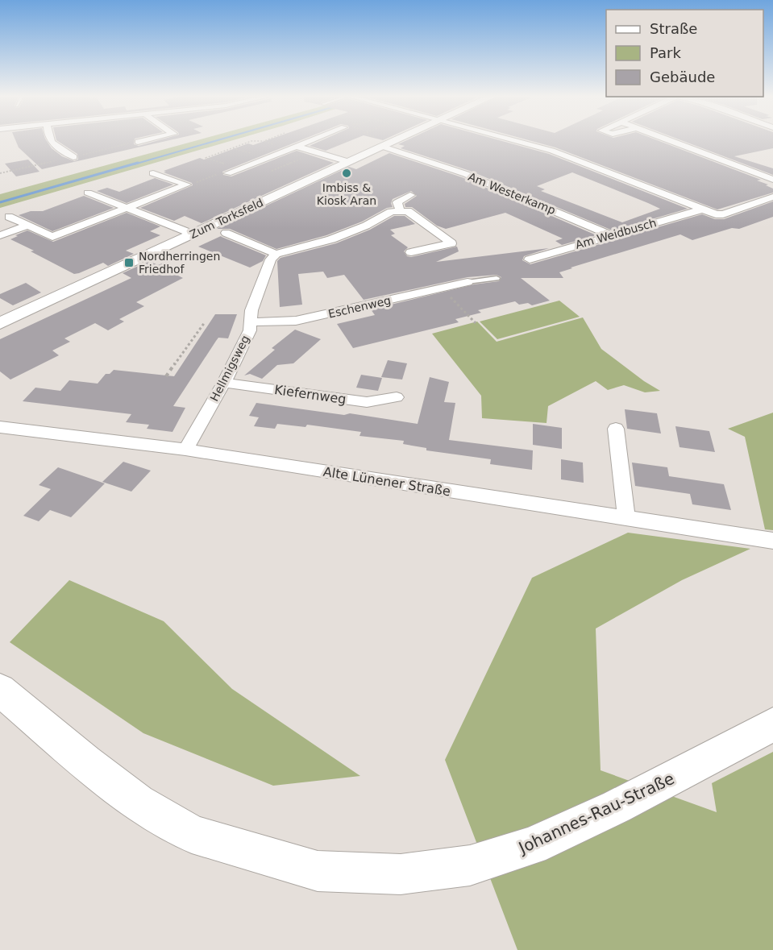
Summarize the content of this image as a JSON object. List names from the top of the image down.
{
  "streets": {
    "main road": ["Zum Torksfeld", "Johannes-Rau-Straße"],
    "street": [
      "Am Westerkamp",
      "Am Weidbusch",
      "Eschenweg",
      "Hellmigsweg",
      "Kiefernweg",
      "Alte Lünener Straße"
    ]
  },
  "crossings": [
    ["Am Westerkamp", "Zum Torksfeld"],
    ["Am Westerkamp", "Am Weidbusch"],
    ["Eschenweg", "Hellmigsweg"],
    ["Hellmigsweg", "Kiefernweg"],
    ["Hellmigsweg", "Alte Lünener Straße"]
  ],
  "places": {
    "other": ["Imbiss & Kiosk Aran"],
    "transit": ["Nordherringen Friedhof"]
  },
  "legend": ["Straße", "Park", "Gebäude"]
}
